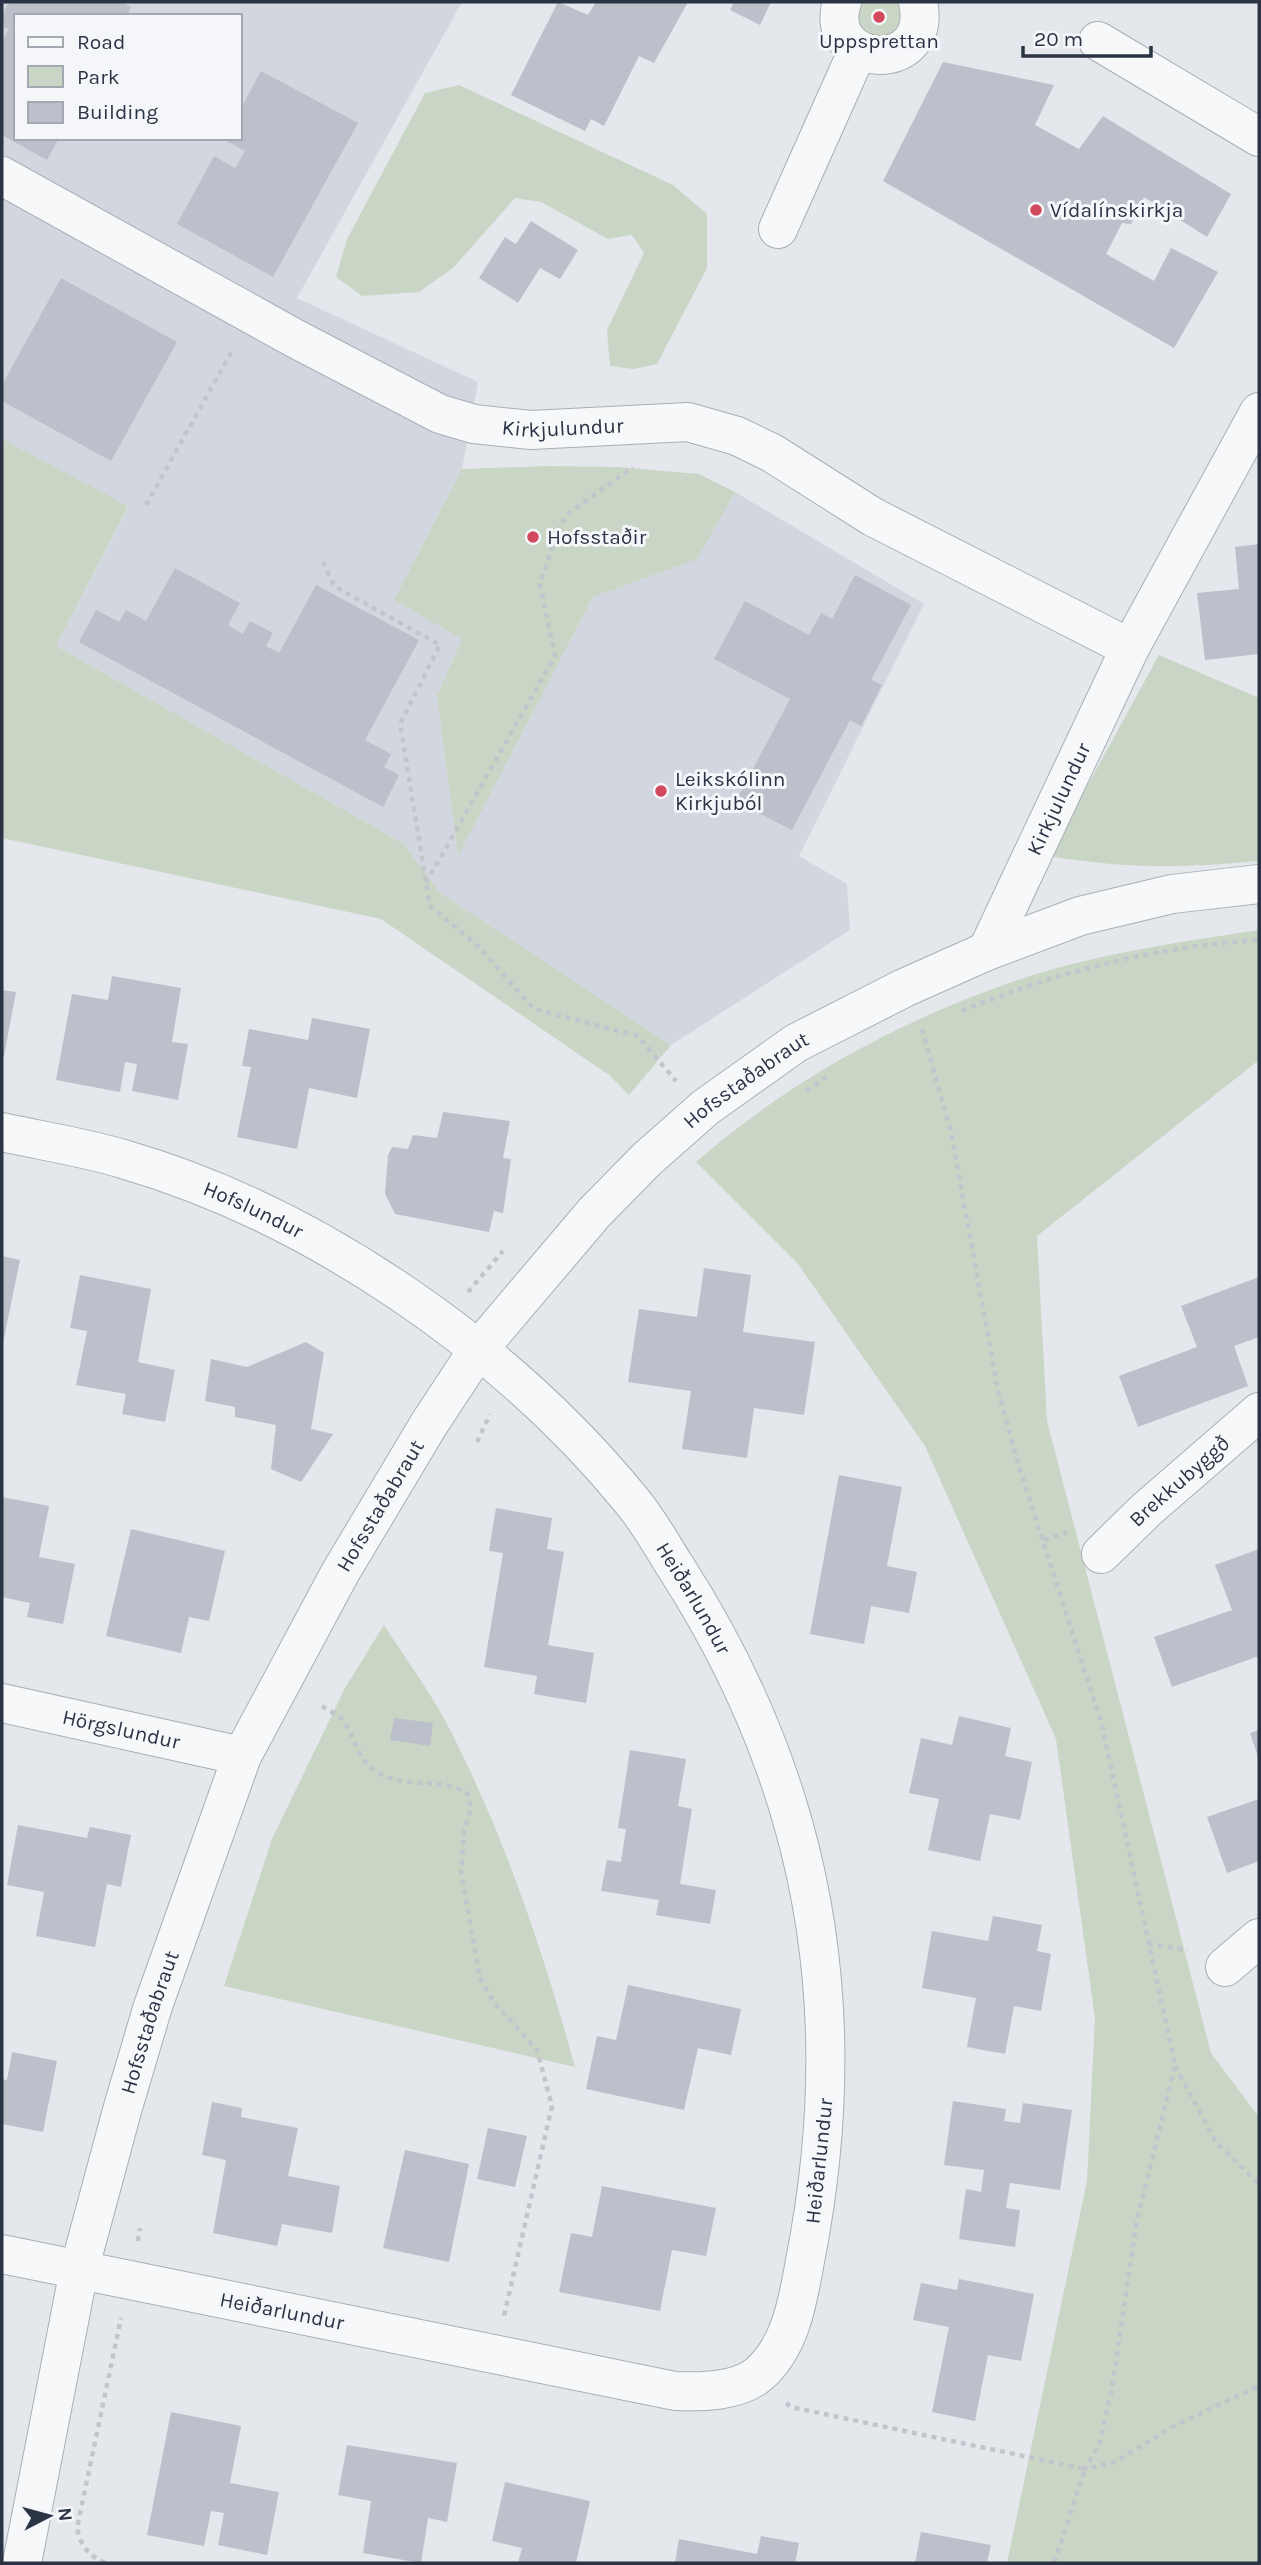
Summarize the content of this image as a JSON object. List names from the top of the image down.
{
  "streets": {
    "street": [
      "Kirkjulundur",
      "Hofsstaðabraut",
      "Hofslundur",
      "Brekkubyggð",
      "Heiðarlundur",
      "Hörgslundur"
    ]
  },
  "crossings": [
    ["Kirkjulundur", "Hofsstaðabraut"],
    ["Hofsstaðabraut", "Hofslundur"],
    ["Hofsstaðabraut", "Heiðarlundur"],
    ["Hofsstaðabraut", "Hörgslundur"],
    ["Hofslundur", "Heiðarlundur"]
  ],
  "places": [
    "Uppsprettan",
    "Vídalínskirkja",
    "Hofsstaðir",
    "Leikskólinn Kirkjuból"
  ],
  "legend": ["Road", "Park", "Building"],
  "scale_bar": "20 m",
  "north": "right"
}
